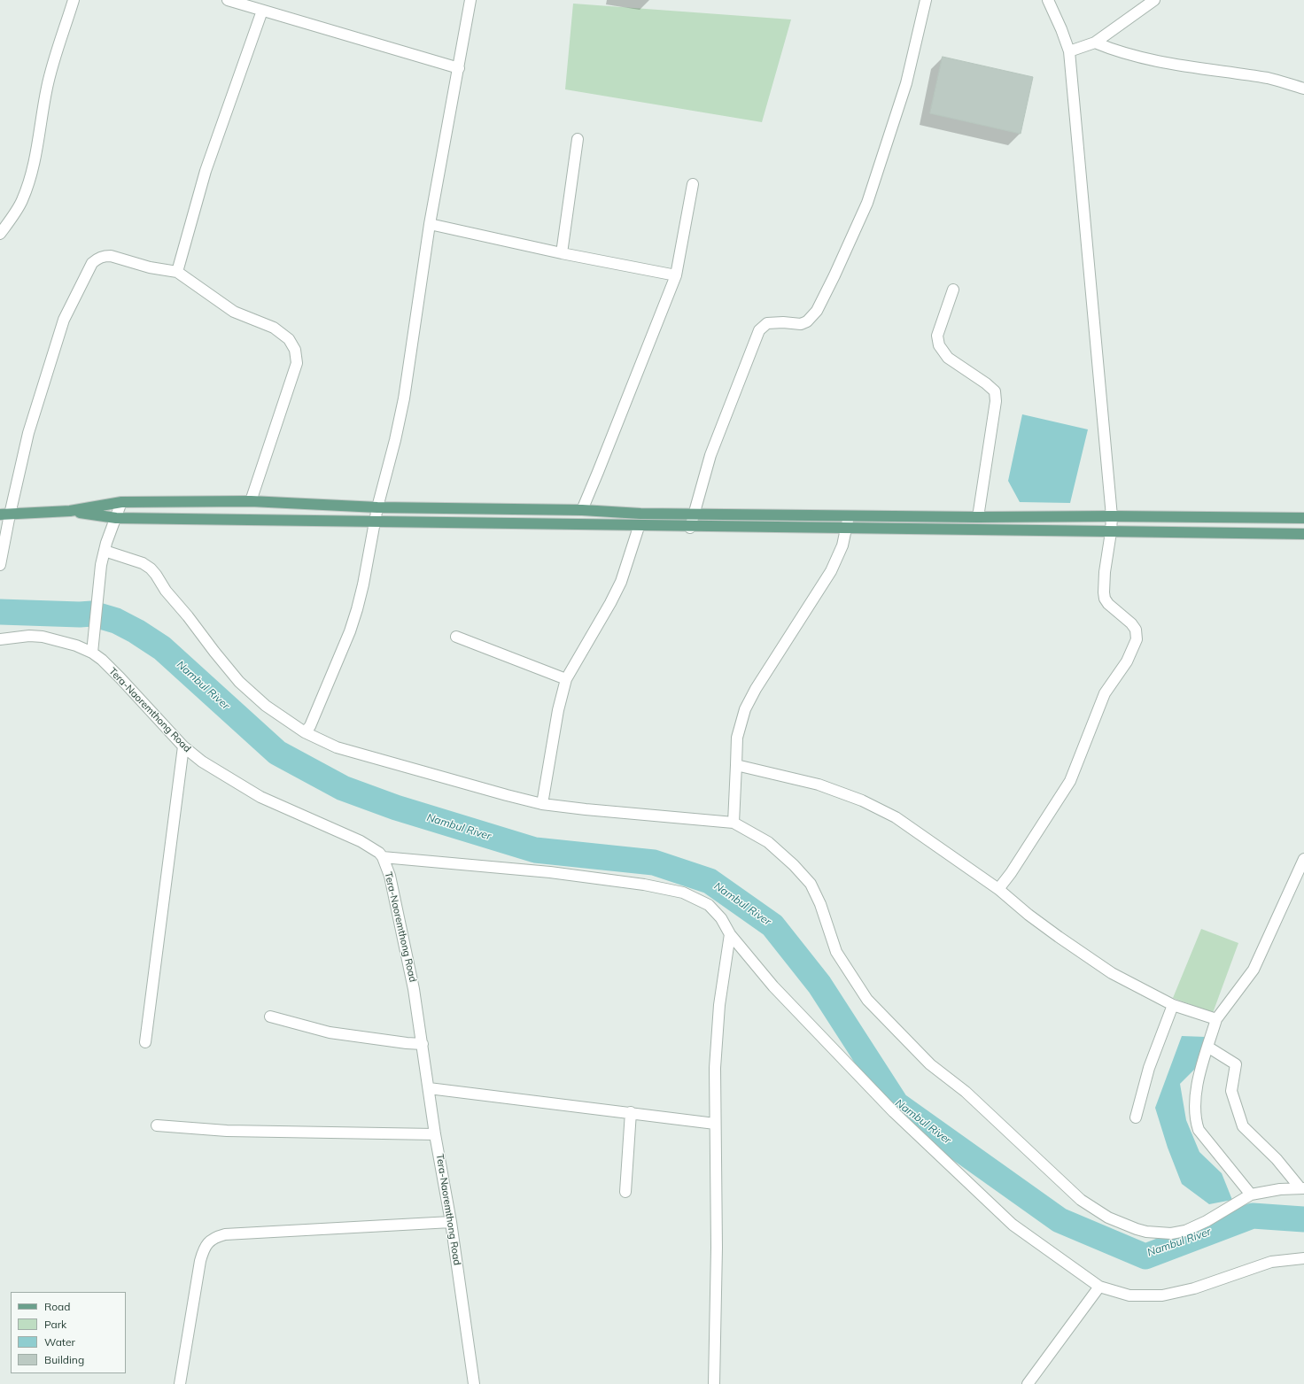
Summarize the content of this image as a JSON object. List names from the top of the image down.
{
  "streets": {
    "street": ["Tera-Naoremthong Road"]
  },
  "water": ["Nambul River"],
  "legend": [
    "Road",
    "Park",
    "Water",
    "Building"
  ]
}
